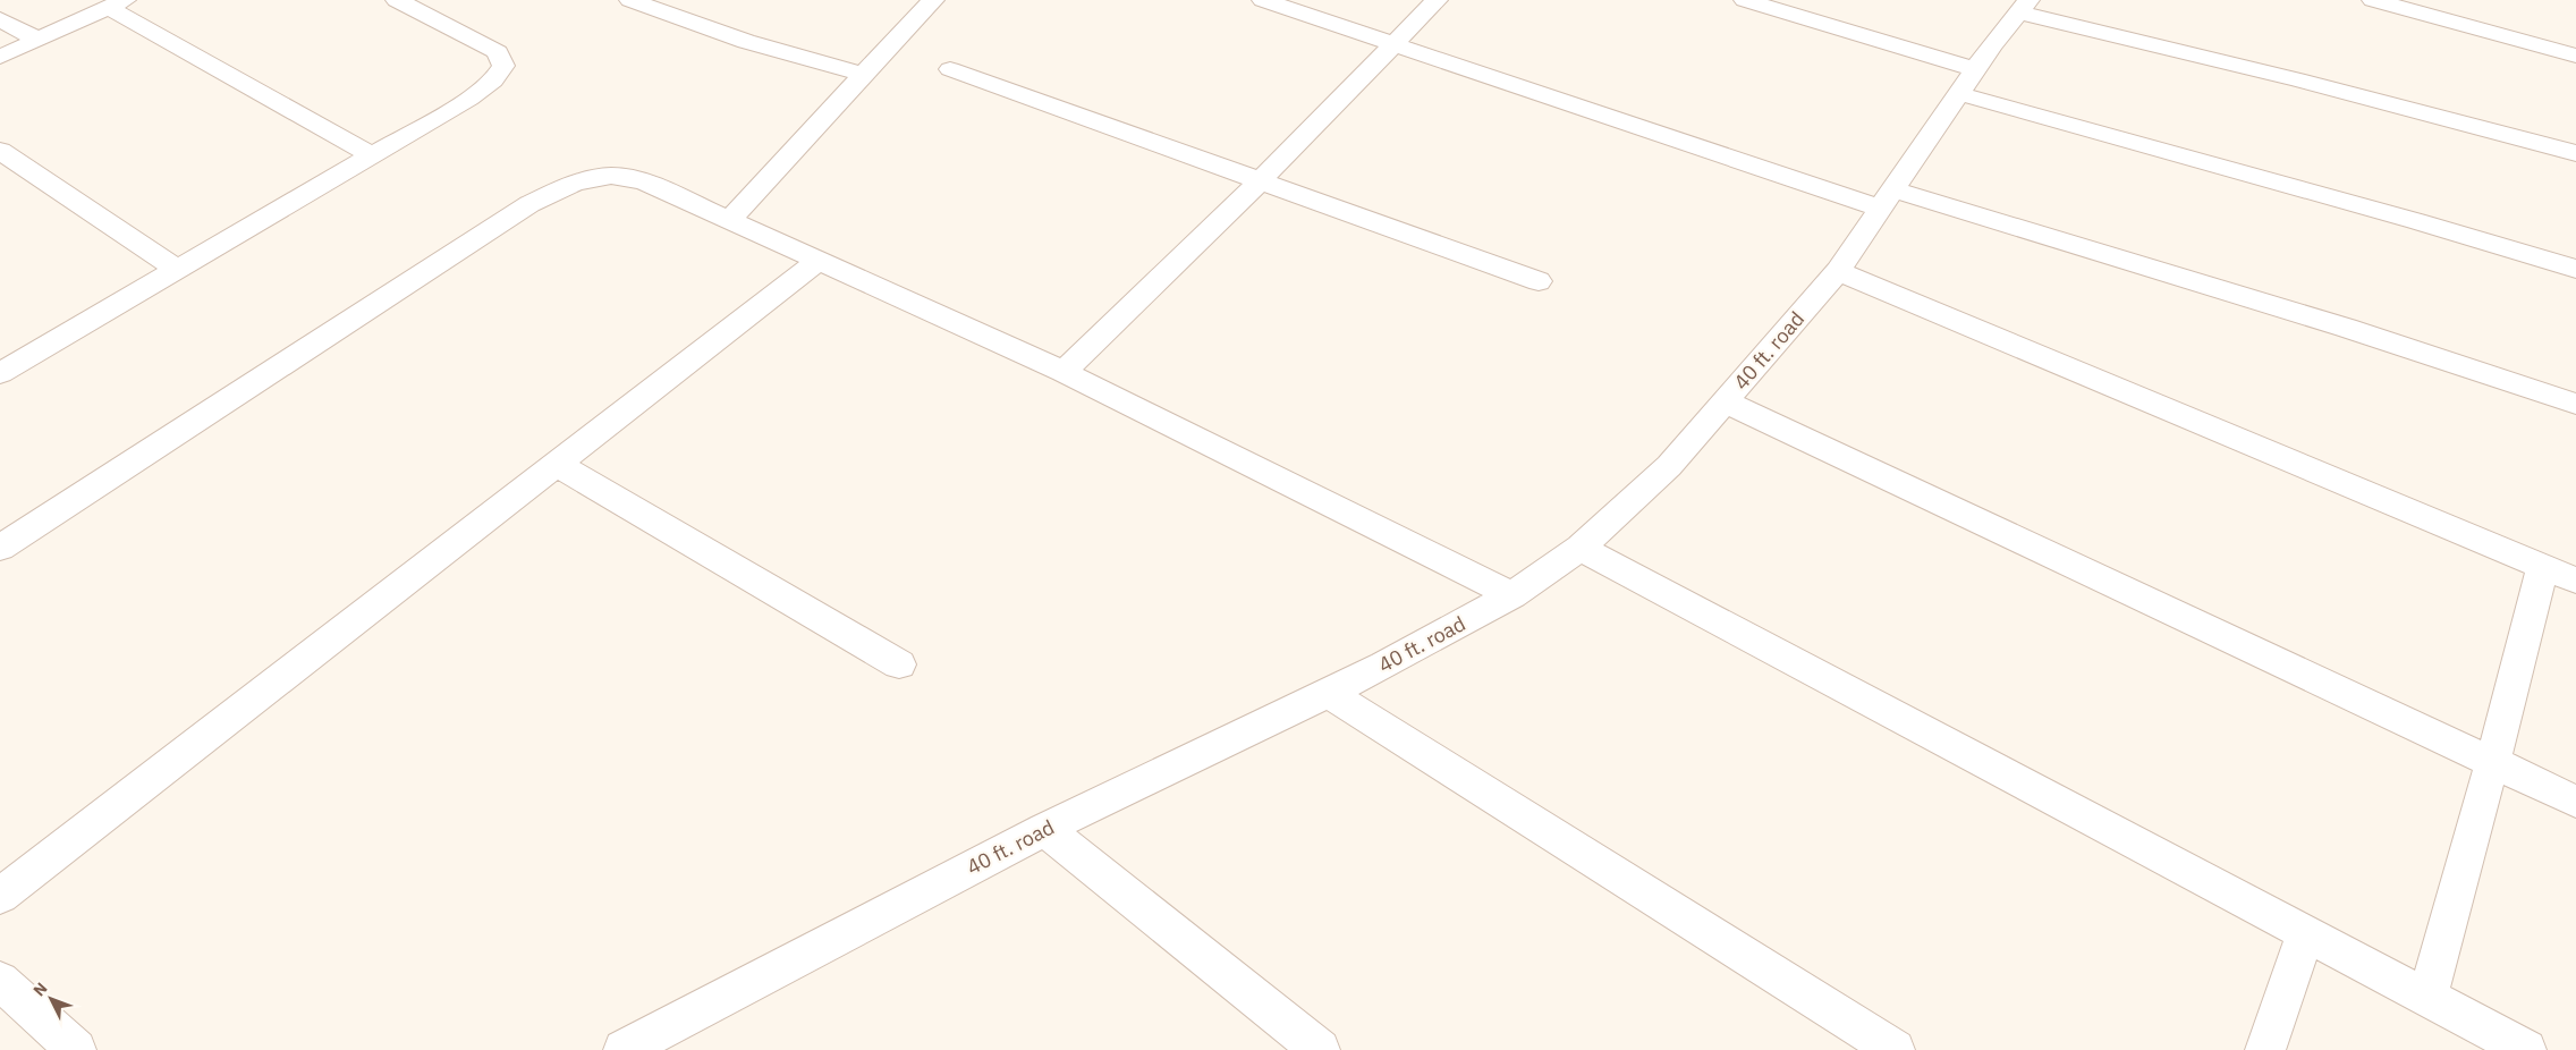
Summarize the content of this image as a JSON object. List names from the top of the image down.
{
  "streets": {
    "street": ["40 ft. road"]
  },
  "north": "top left"
}
